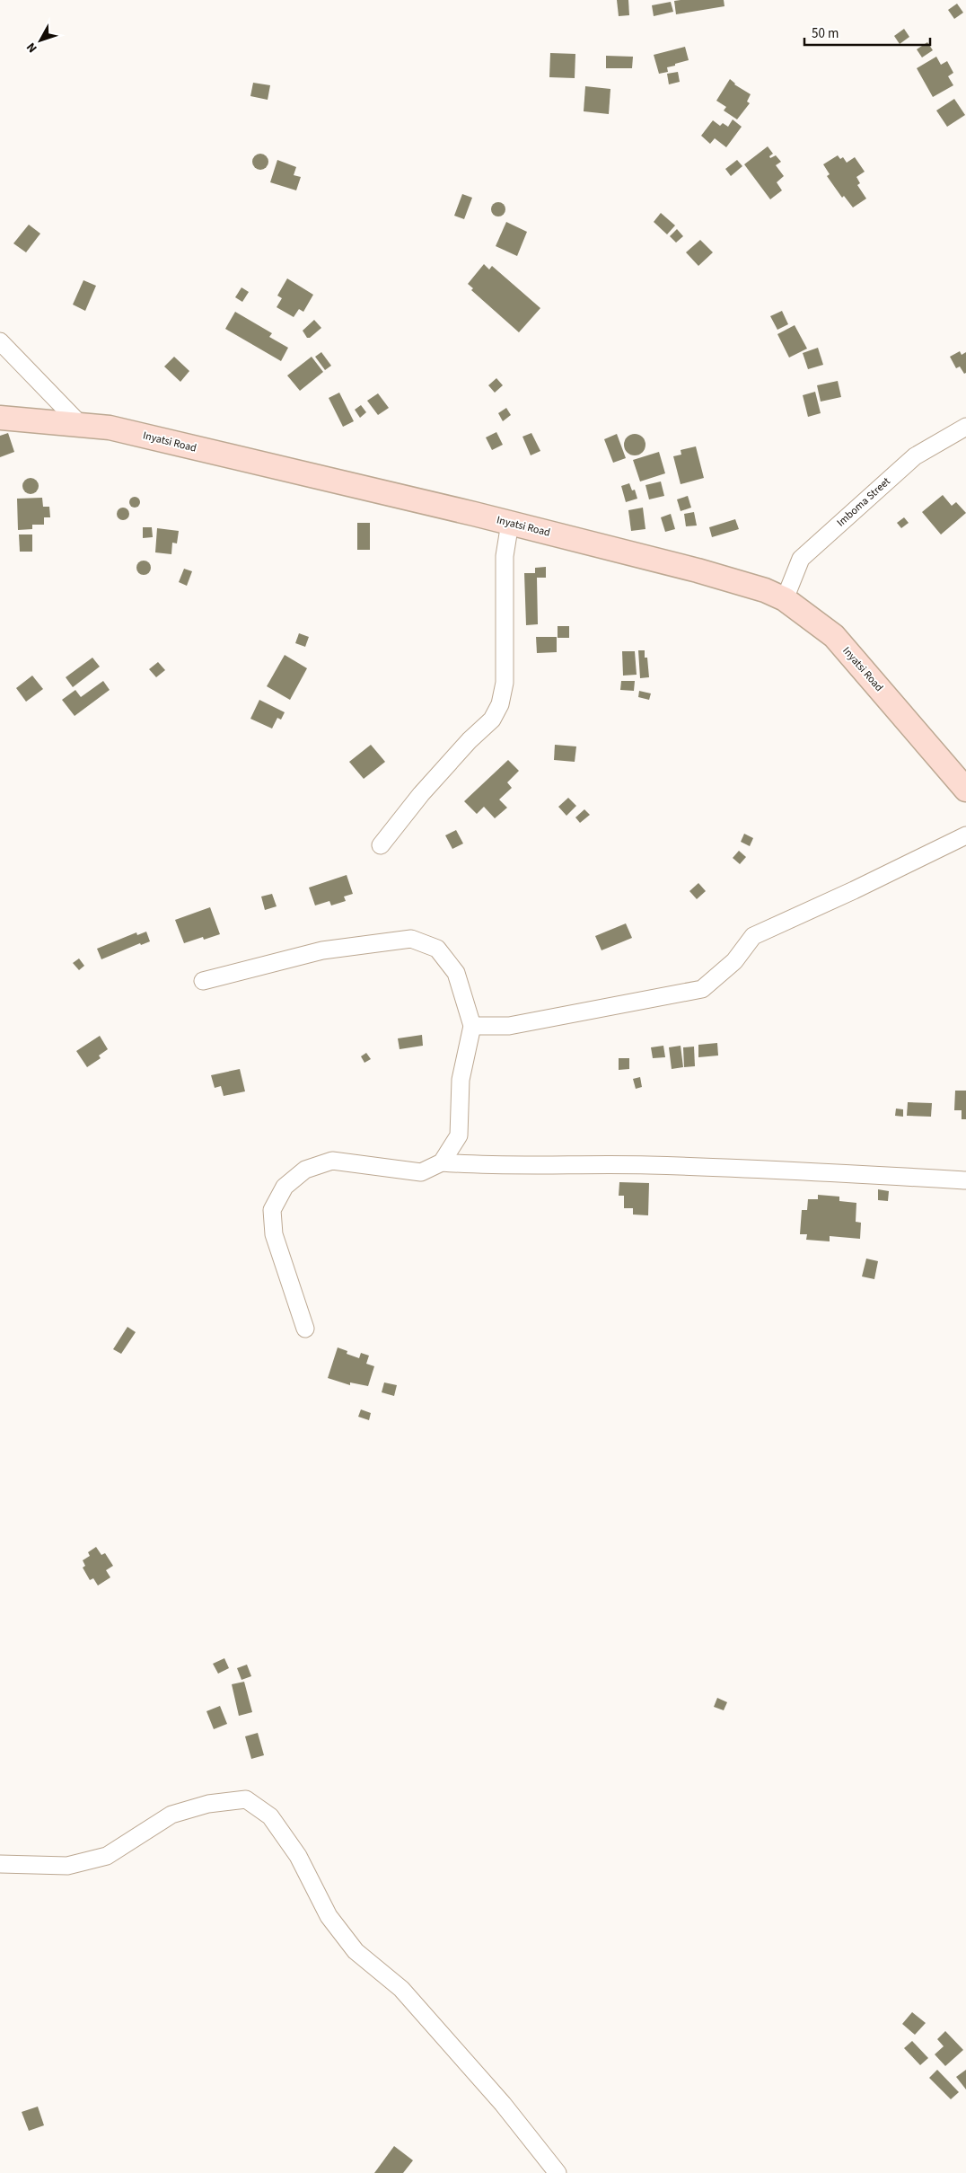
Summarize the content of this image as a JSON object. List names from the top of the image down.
{
  "streets": {
    "street": ["Inyatsi Road", "Imboma Street"]
  },
  "crossings": [
    ["Inyatsi Road", "Imboma Street"]
  ],
  "scale_bar": "50 m",
  "north": "bottom left"
}
